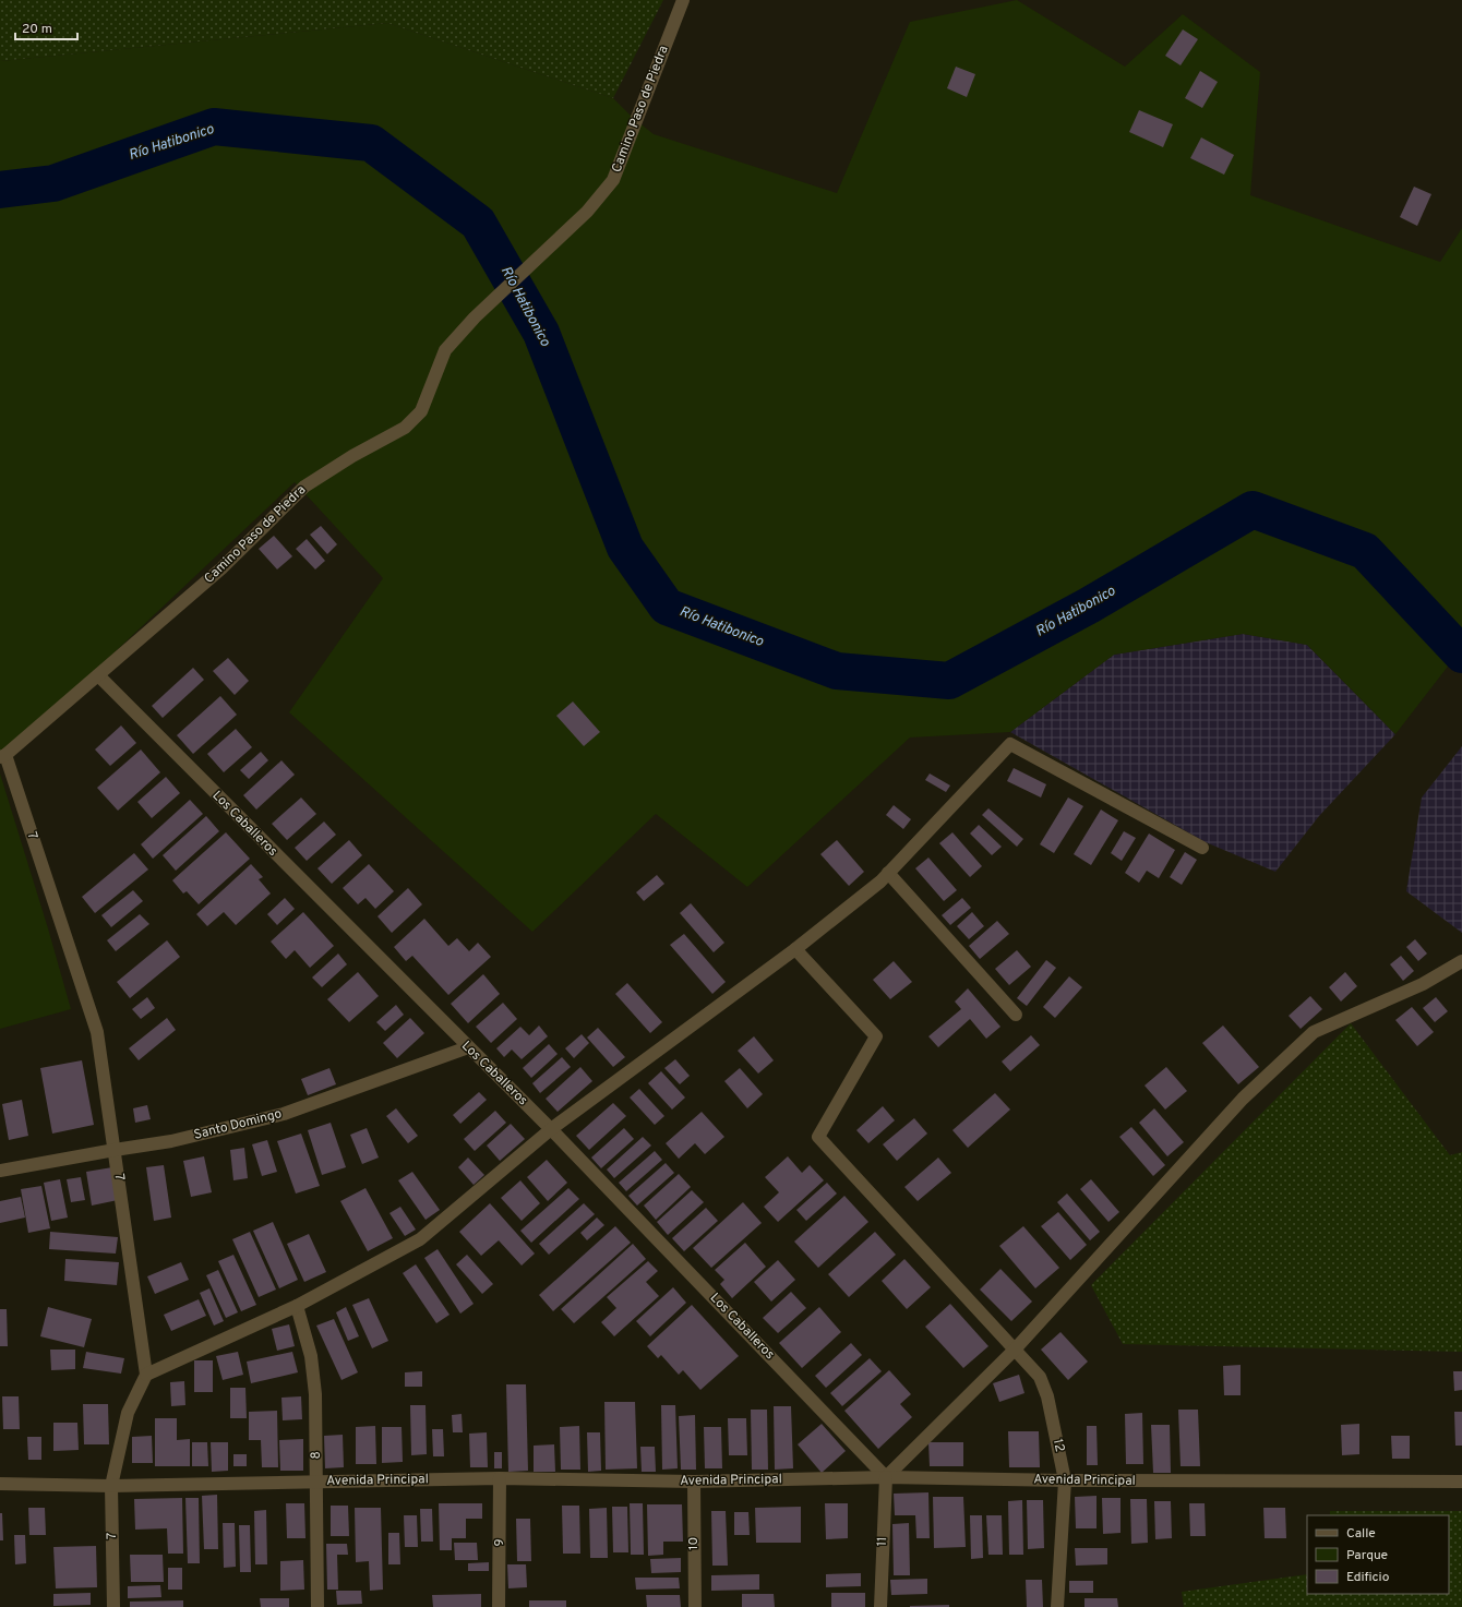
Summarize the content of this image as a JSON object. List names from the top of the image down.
{
  "streets": {
    "street": [
      "Camino Paso de Piedra",
      "Los Caballeros",
      "7",
      "Santo Domingo",
      "12",
      "8",
      "Avenida Principal",
      "11",
      "9",
      "10"
    ]
  },
  "crossings": [
    ["Camino Paso de Piedra", "Los Caballeros"],
    ["Camino Paso de Piedra", "7"],
    ["Los Caballeros", "Santo Domingo"],
    ["Los Caballeros", "Avenida Principal"],
    ["Los Caballeros", "11"],
    ["7", "Santo Domingo"],
    ["7", "Avenida Principal"],
    ["12", "Avenida Principal"],
    ["8", "Avenida Principal"],
    ["Avenida Principal", "11"],
    ["Avenida Principal", "9"],
    ["Avenida Principal", "10"]
  ],
  "water": ["Río Hatibonico"],
  "legend": ["Calle", "Parque", "Edificio"],
  "scale_bar": "20 m"
}
